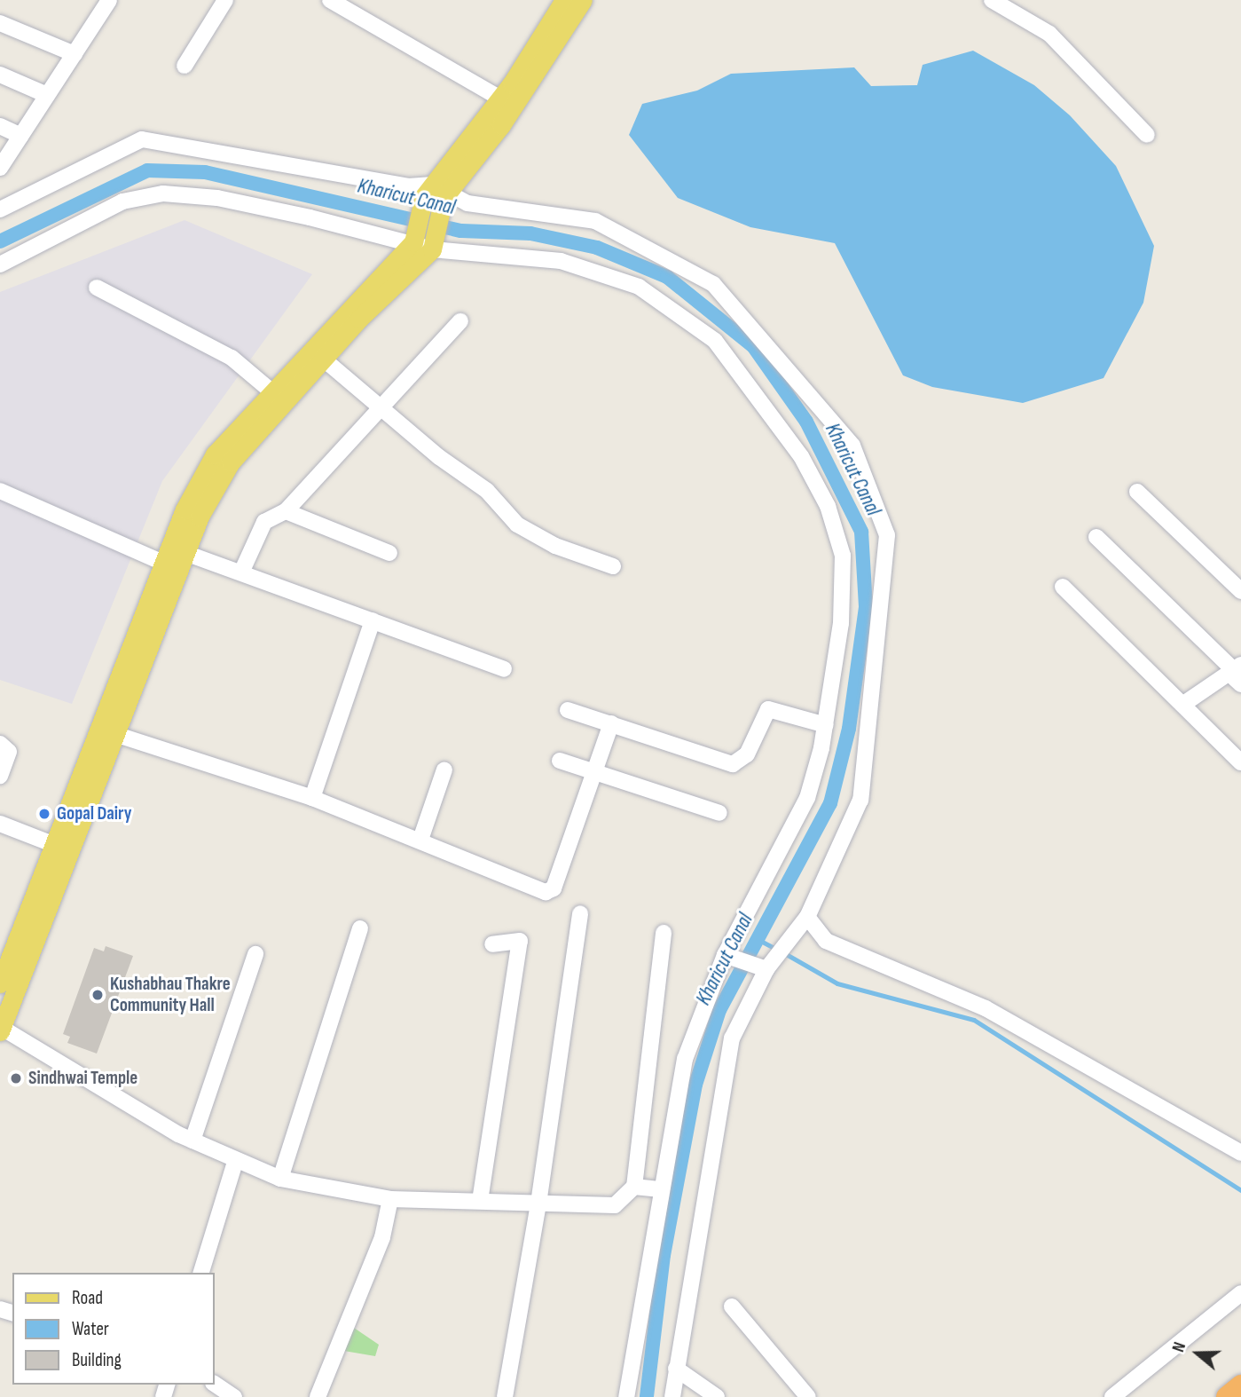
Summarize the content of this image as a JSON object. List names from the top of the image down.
{
  "water": ["Kharicut Canal"],
  "places": ["Gopal Dairy", "Kushabhau Thakre Community Hall", "Sindhwai Temple"],
  "legend": ["Road", "Water", "Building"],
  "north": "left"
}
